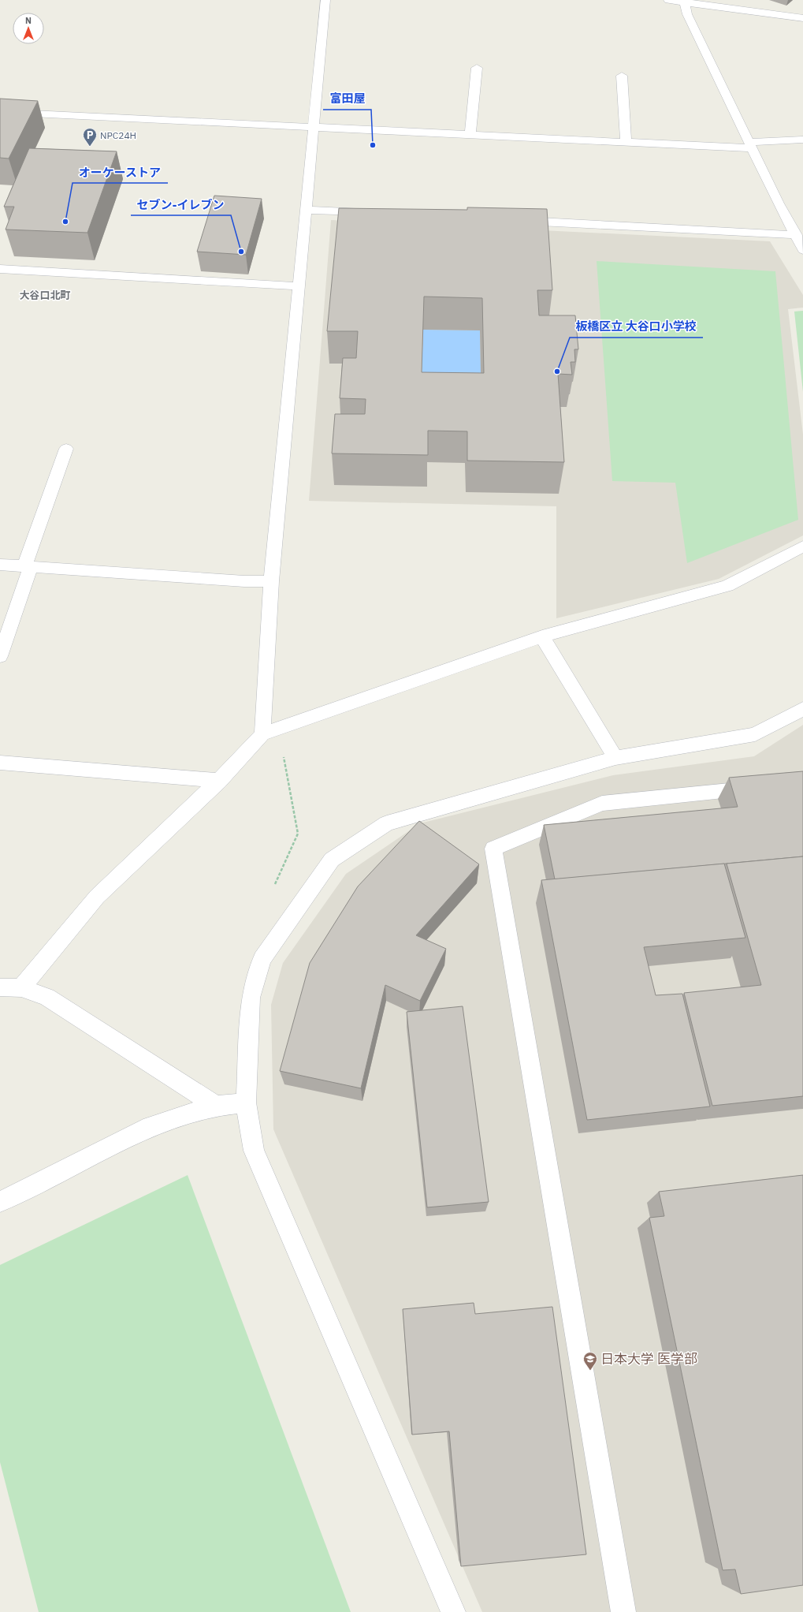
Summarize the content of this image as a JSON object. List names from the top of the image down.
{
  "districts": ["大谷口北町"],
  "places": {
    "other": [
      "富田屋",
      "オーケーストア",
      "セブン-イレブン",
      "板橋区立 大谷口小学校"
    ],
    "parking": ["NPC24H"],
    "school or university": ["日本大学 医学部"]
  },
  "north": "top"
}
